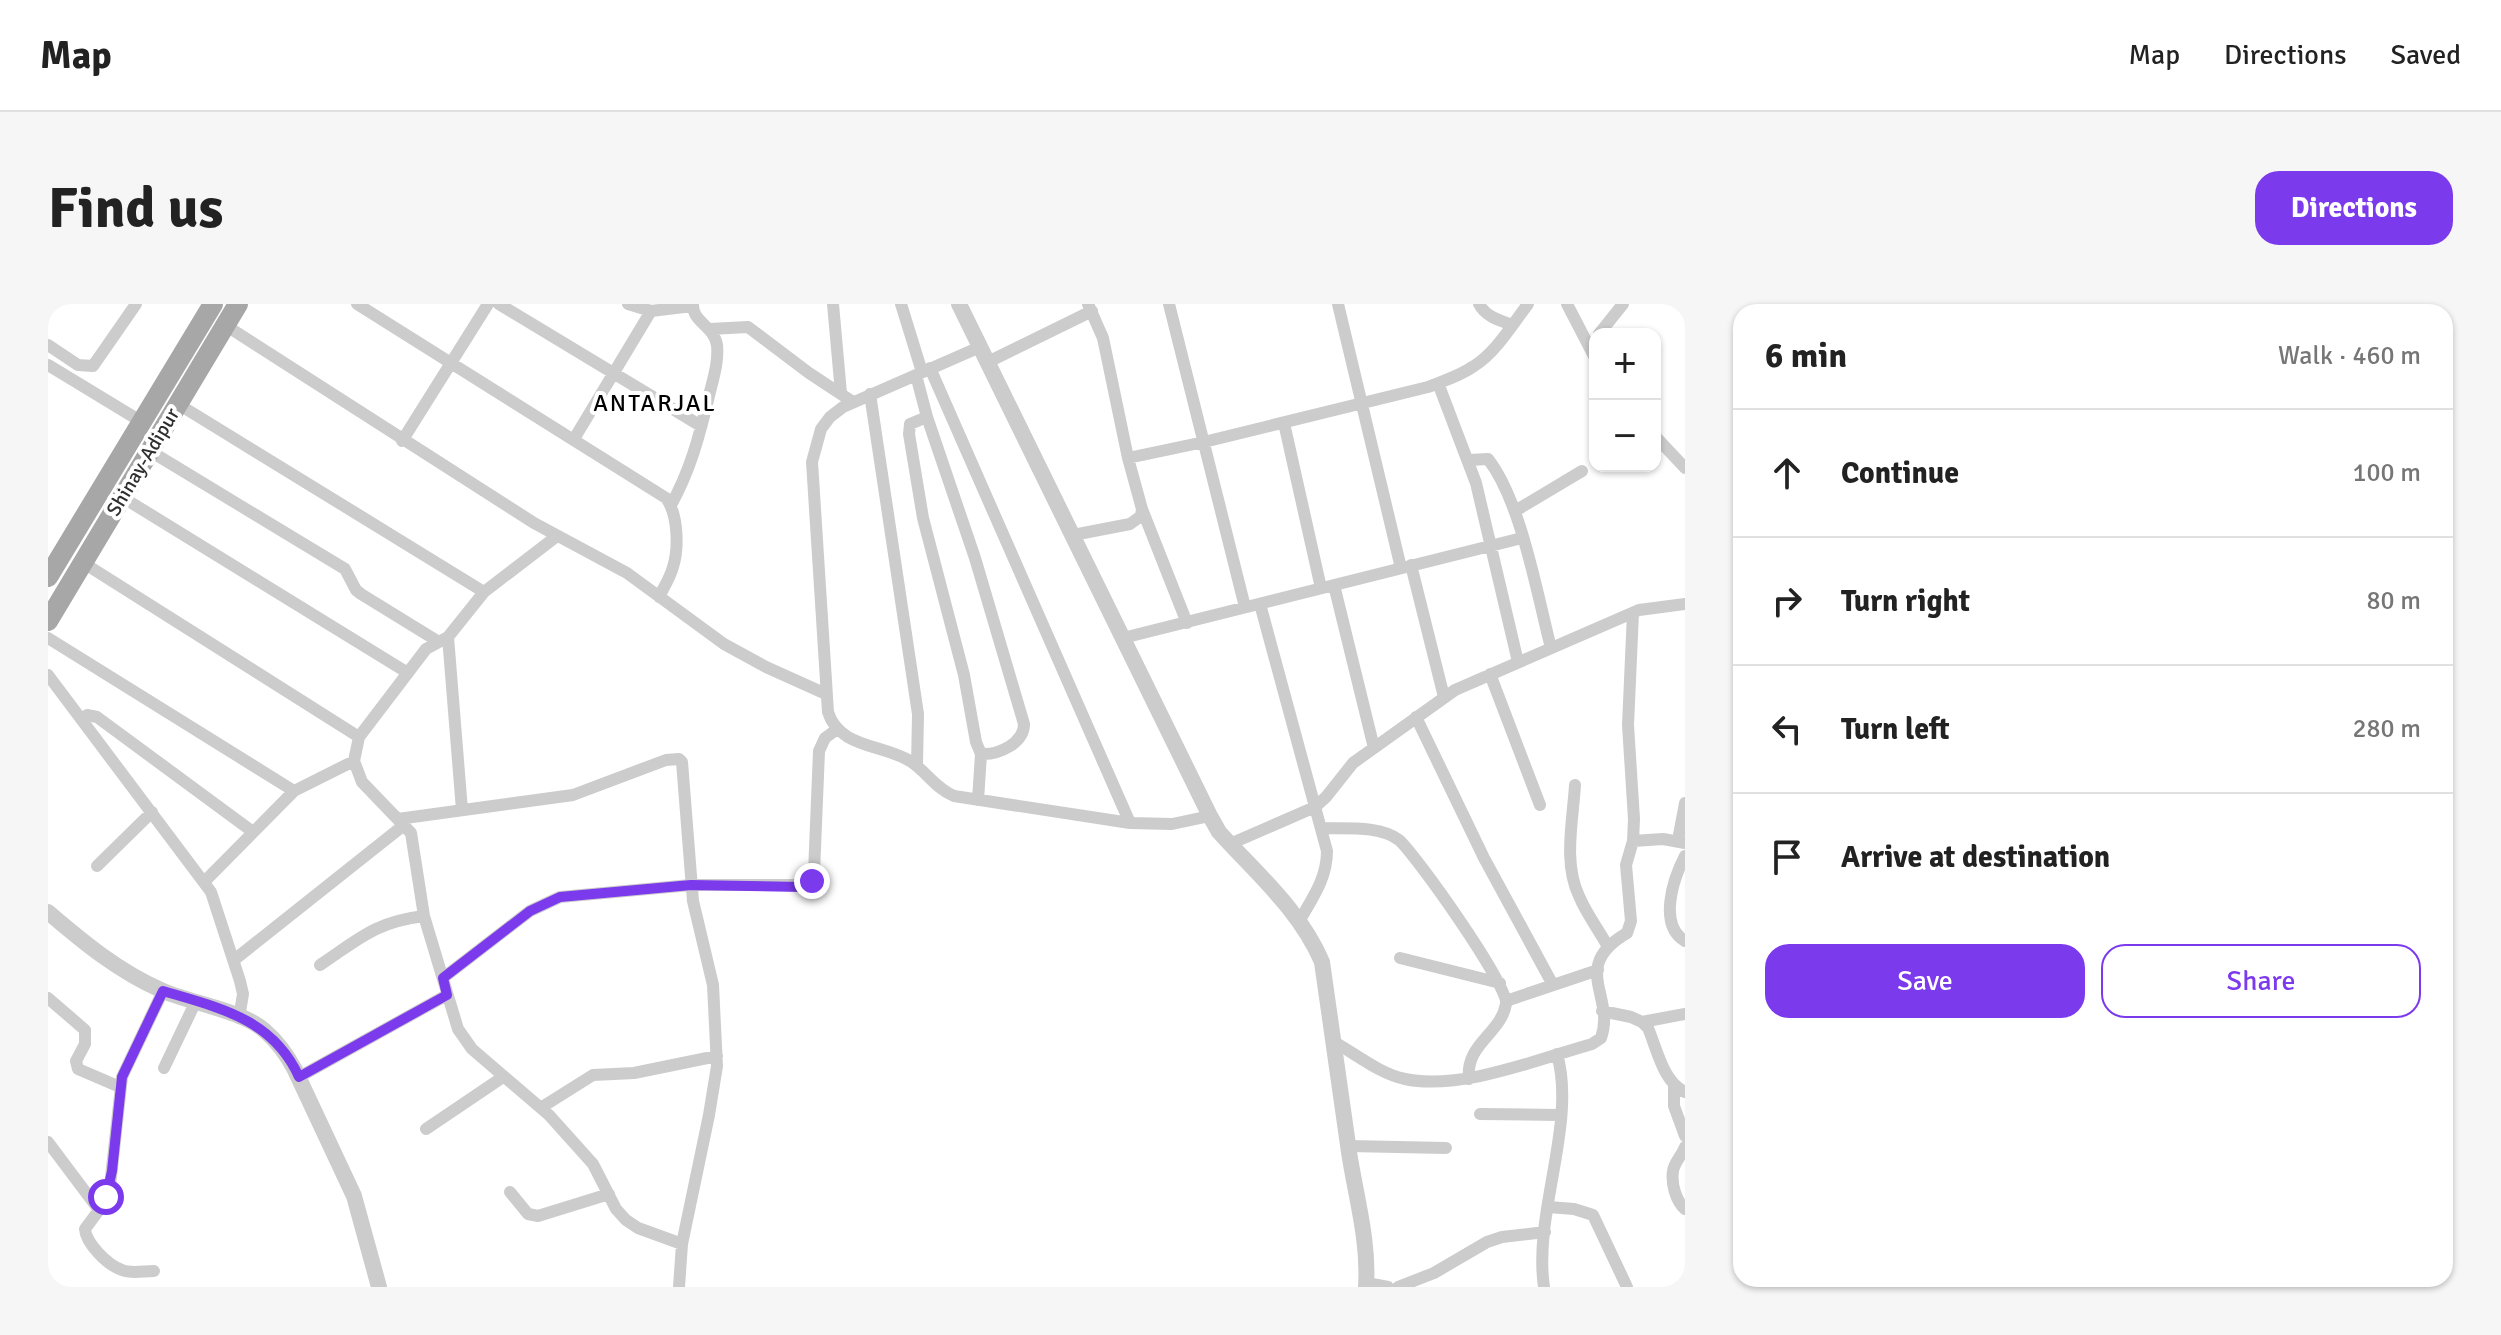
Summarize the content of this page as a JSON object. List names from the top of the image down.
{
  "streets": {
    "main road": ["Shinay-Adipur"]
  },
  "districts": ["ANTARJAL"],
  "page": {
    "header": "Map",
    "nav": ["Map", "Directions", "Saved"],
    "buttons": [
      "Directions",
      ["Save", "Share"]
    ],
    "title": "Find us",
    "heading": ["6 min", "Walk · 460 m"],
    "map_buttons": ["+", "−"],
    "list": [
      ["Continue", "100 m"],
      ["Turn right", "80 m"],
      ["Turn left", "280 m"],
      "Arrive at destination"
    ]
  }
}
